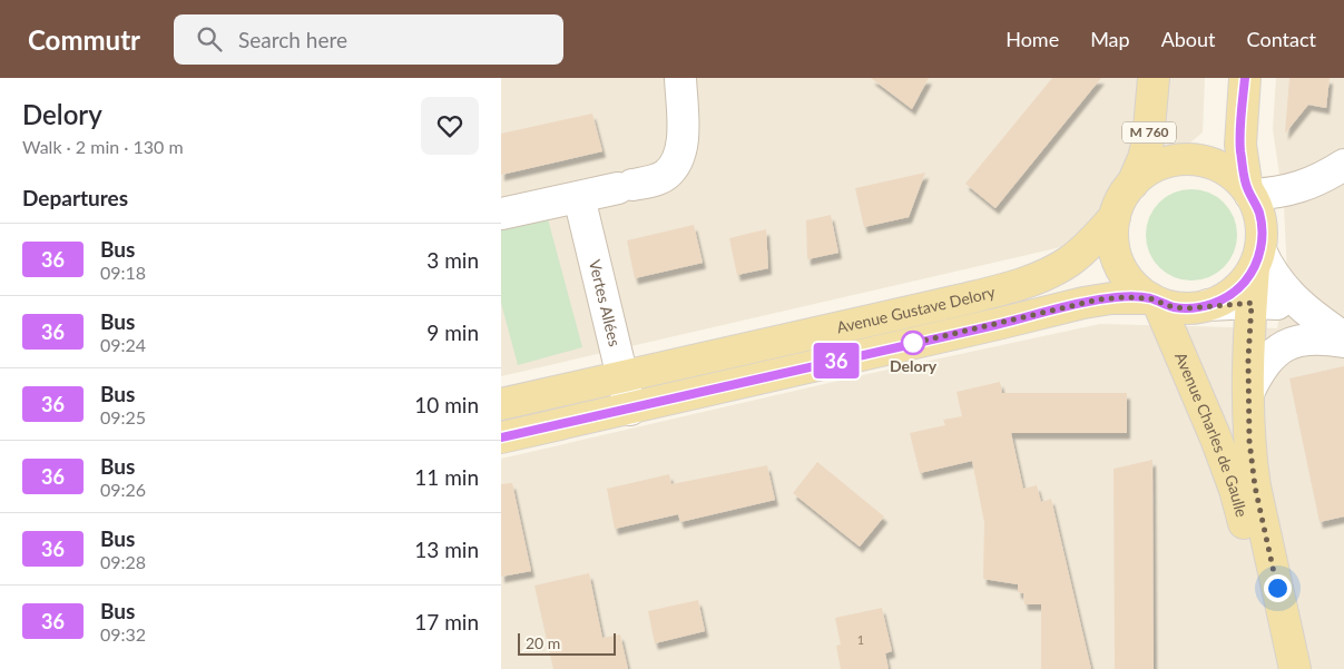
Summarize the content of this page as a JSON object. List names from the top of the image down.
{
  "streets": {
    "main road": ["M 760", "Avenue Gustave Delory", "Avenue Charles de Gaulle"],
    "street": ["Vertes Allées"]
  },
  "crossings": [
    ["M 760", "Avenue Gustave Delory"],
    ["M 760", "Avenue Charles de Gaulle"],
    ["Vertes Allées", "Avenue Gustave Delory"],
    ["Avenue Gustave Delory", "Avenue Charles de Gaulle"]
  ],
  "places": ["Delory"],
  "lines": ["bus line 36"],
  "house_numbers": ["1"],
  "scale_bar": "20 m",
  "page": {
    "header": "Commutr",
    "search": "Search here",
    "nav": [
      "Home",
      "Map",
      "About",
      "Contact"
    ],
    "heading": [
      ["Delory", "Walk · 2 min · 130 m"],
      "Departures"
    ],
    "on_map": "36",
    "list": [
      {
        "mark": "36",
        "name": "Bus",
        "note": "09:18",
        "value": "3 min"
      },
      {
        "mark": "36",
        "name": "Bus",
        "note": "09:24",
        "value": "9 min"
      },
      {
        "mark": "36",
        "name": "Bus",
        "note": "09:25",
        "value": "10 min"
      },
      {
        "mark": "36",
        "name": "Bus",
        "note": "09:26",
        "value": "11 min"
      },
      {
        "mark": "36",
        "name": "Bus",
        "note": "09:28",
        "value": "13 min"
      },
      {
        "mark": "36",
        "name": "Bus",
        "note": "09:32",
        "value": "17 min"
      }
    ],
    "scale": "20 m"
  }
}
